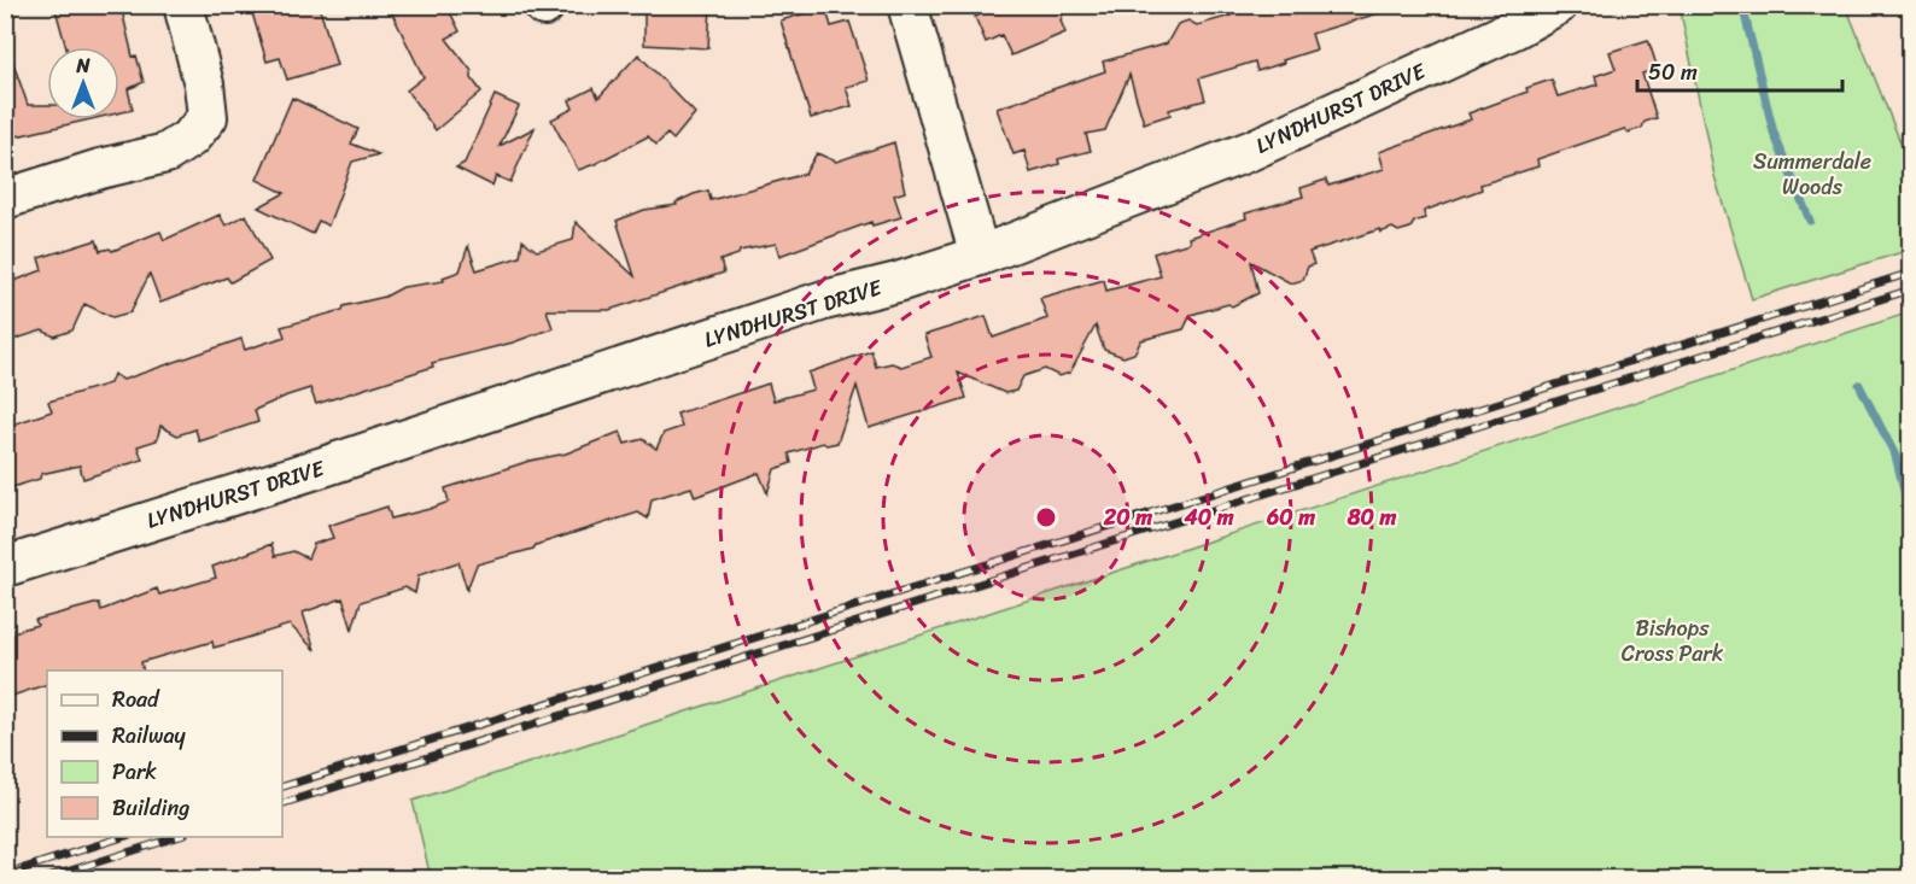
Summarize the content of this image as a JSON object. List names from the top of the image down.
{
  "streets": {
    "street": ["LYNDHURST DRIVE"]
  },
  "parks": ["Summerdale Woods", "Bishops Cross Park"],
  "legend": [
    "Road",
    "Railway",
    "Park",
    "Building"
  ],
  "scale_bar": "50 m",
  "north": "top",
  "rings": [
    "20 m",
    "40 m",
    "60 m",
    "80 m"
  ]
}
